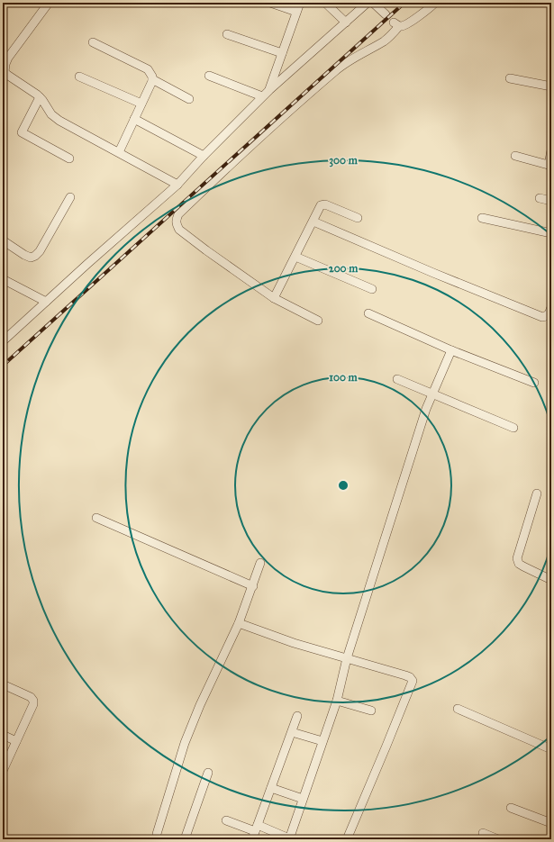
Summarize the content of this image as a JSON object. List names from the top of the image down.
{
  "rings": ["300 m", "200 m", "100 m"]
}
